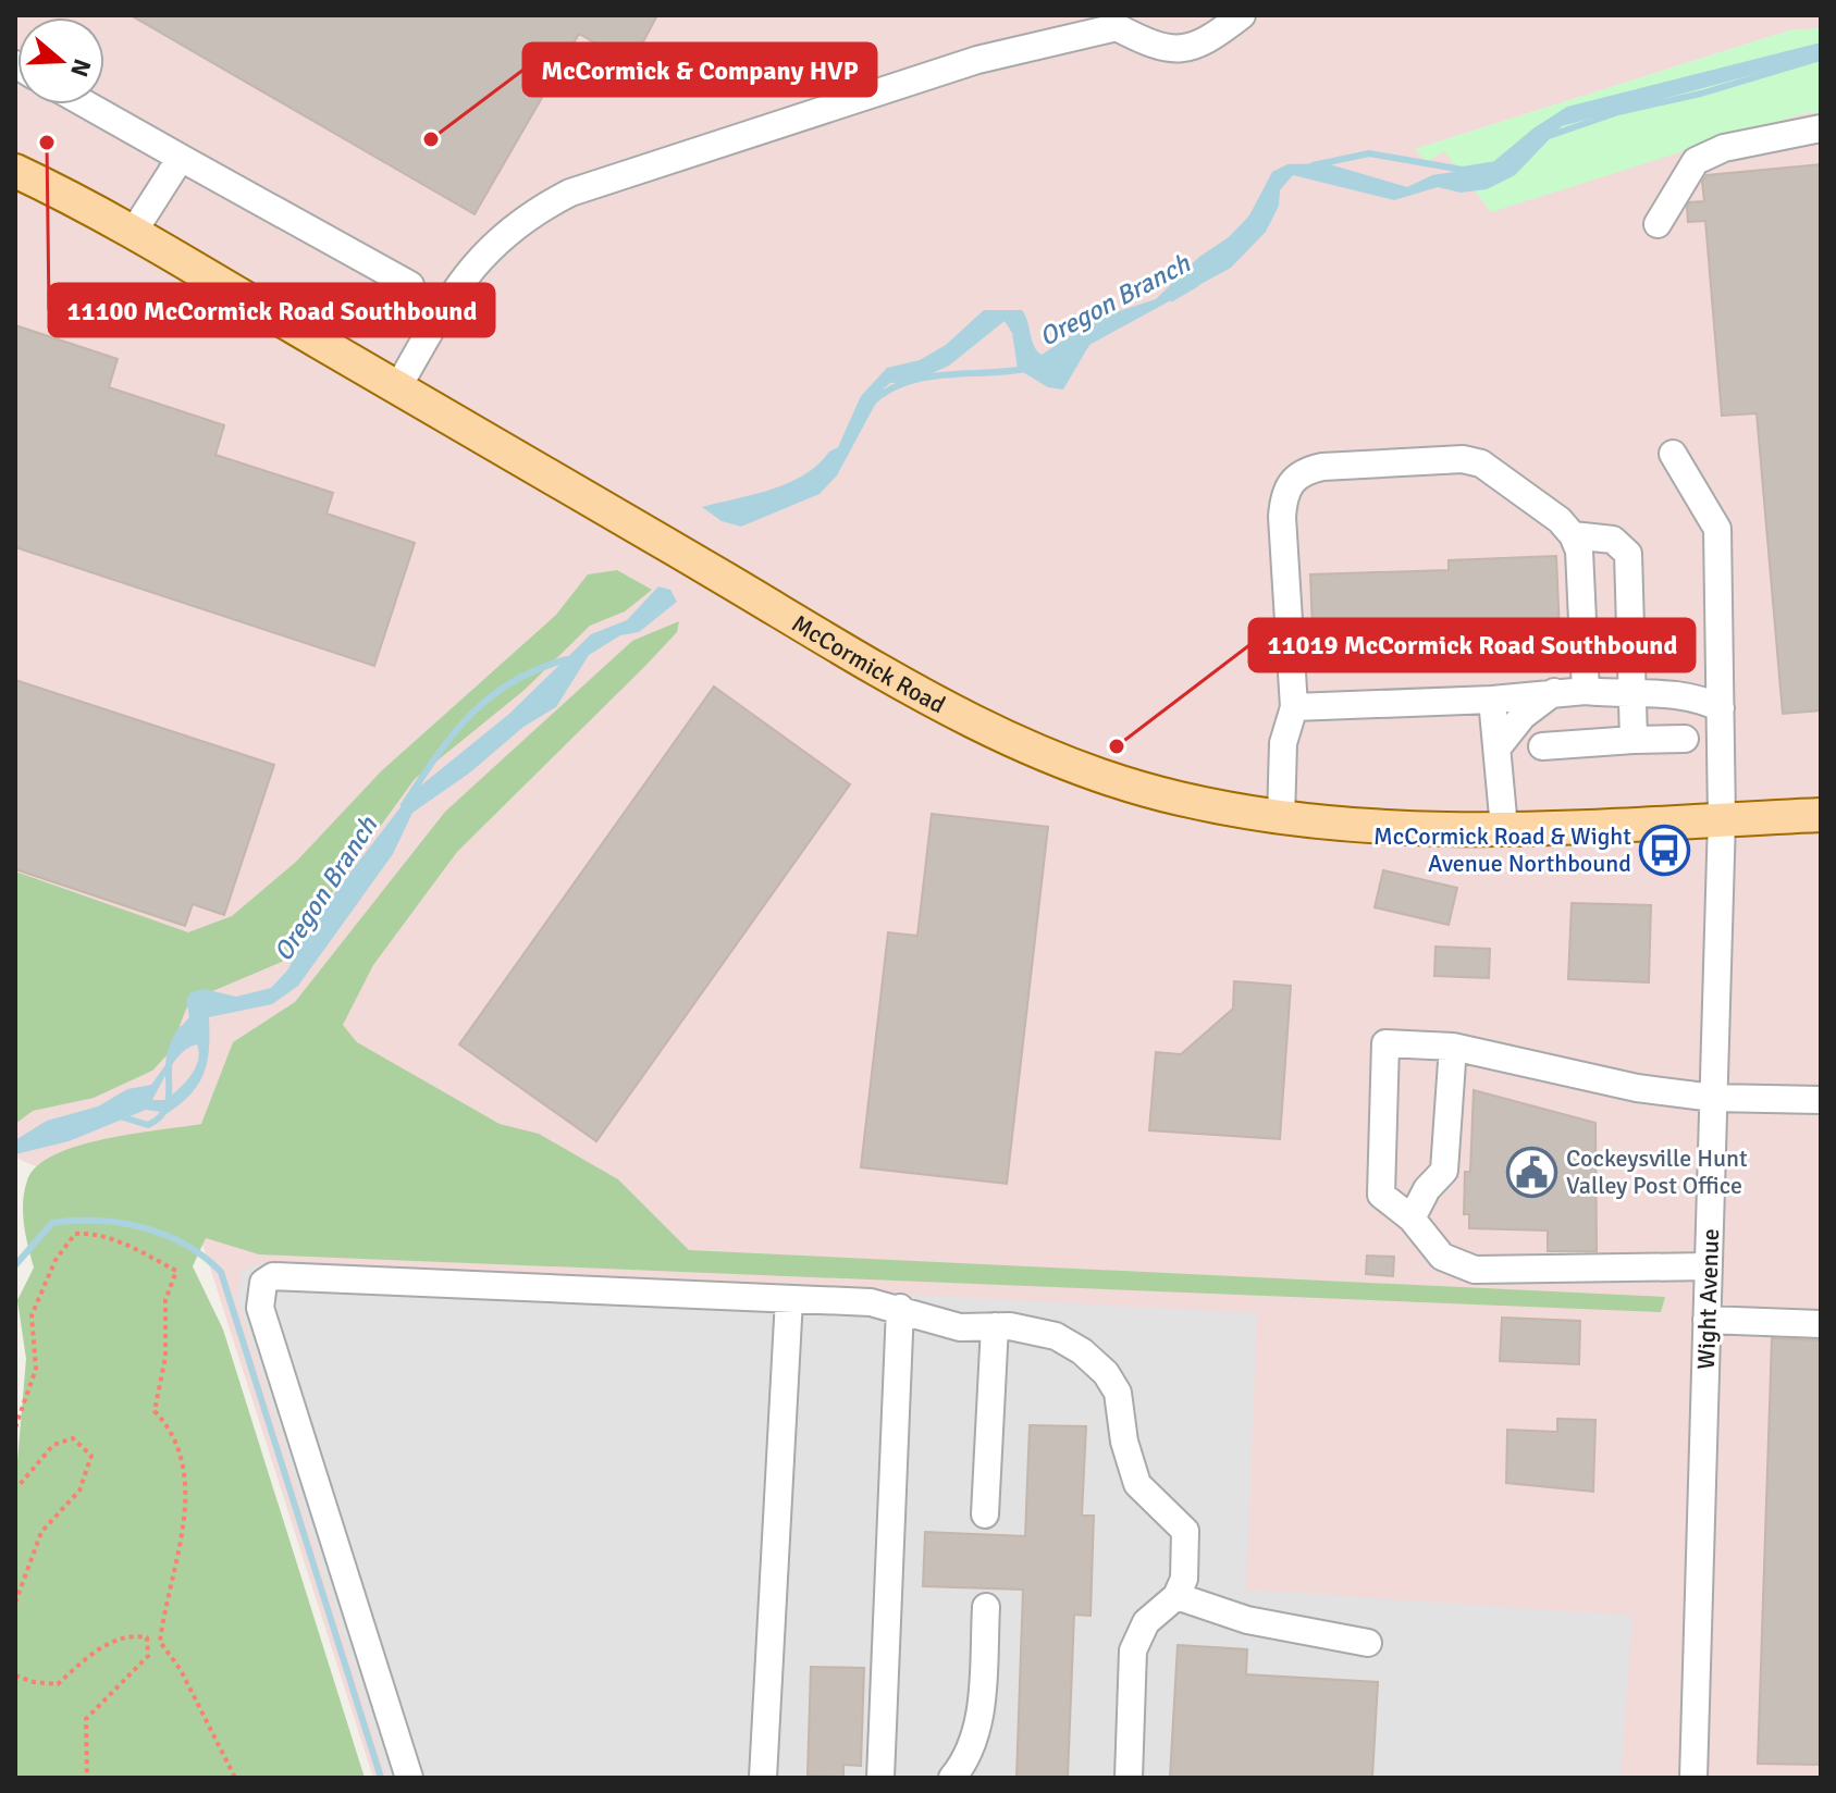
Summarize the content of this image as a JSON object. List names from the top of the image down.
{
  "streets": {
    "main road": ["McCormick Road"],
    "street": ["Wight Avenue"]
  },
  "crossings": [
    ["McCormick Road", "Wight Avenue"]
  ],
  "water": ["Oregon Branch"],
  "places": {
    "other": ["McCormick & Company HVP", "11100 McCormick Road Southbound", "11019 McCormick Road Southbound"],
    "bus stop": ["McCormick Road & Wight Avenue Northbound"],
    "public building": ["Cockeysville Hunt Valley Post Office"]
  },
  "north": "right"
}
